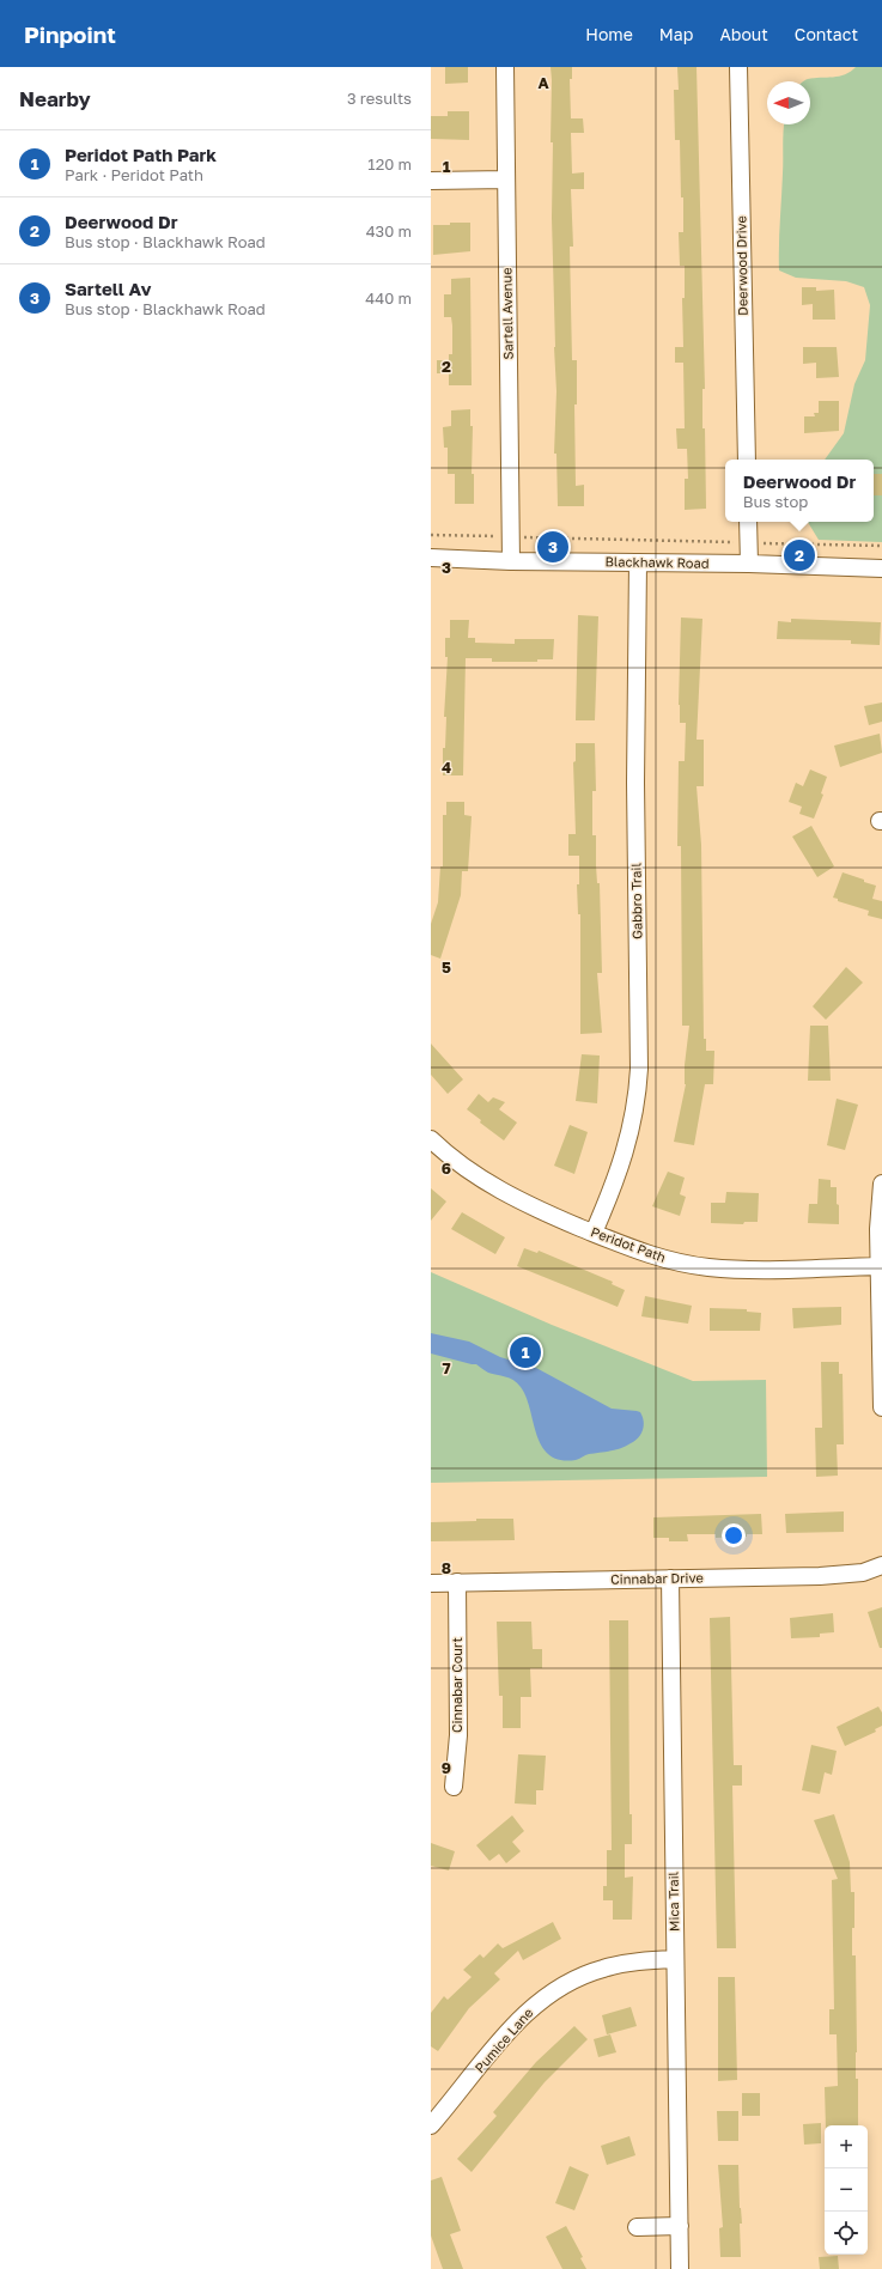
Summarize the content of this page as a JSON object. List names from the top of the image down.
{
  "streets": {
    "street": [
      "Deerwood Drive",
      "Sartell Avenue",
      "Blackhawk Road",
      "Gabbro Trail",
      "Peridot Path",
      "Cinnabar Drive",
      "Cinnabar Court",
      "Mica Trail",
      "Pumice Lane"
    ]
  },
  "crossings": [
    ["Sartell Avenue", "Blackhawk Road"],
    ["Blackhawk Road", "Gabbro Trail"],
    ["Gabbro Trail", "Peridot Path"],
    ["Cinnabar Drive", "Cinnabar Court"],
    ["Cinnabar Drive", "Mica Trail"],
    ["Mica Trail", "Pumice Lane"]
  ],
  "north": "left",
  "page": {
    "header": "Pinpoint",
    "nav": [
      "Home",
      "Map",
      "About",
      "Contact"
    ],
    "heading": ["Nearby", "3 results"],
    "list": [
      {
        "mark": "1",
        "name": "Peridot Path Park",
        "note": "Park · Peridot Path",
        "value": "120 m"
      },
      {
        "mark": "2",
        "name": "Deerwood Dr",
        "note": "Bus stop · Blackhawk Road",
        "value": "430 m"
      },
      {
        "mark": "3",
        "name": "Sartell Av",
        "note": "Bus stop · Blackhawk Road",
        "value": "440 m"
      }
    ],
    "popup": ["Deerwood Dr", "Bus stop"],
    "pins": ["3", "2", "1"],
    "map_buttons": ["+", "−"]
  },
  "grid": {
    "columns": ["A"],
    "rows": [
      "1",
      "2",
      "3",
      "4",
      "5",
      "6",
      "7",
      "8",
      "9"
    ]
  }
}
